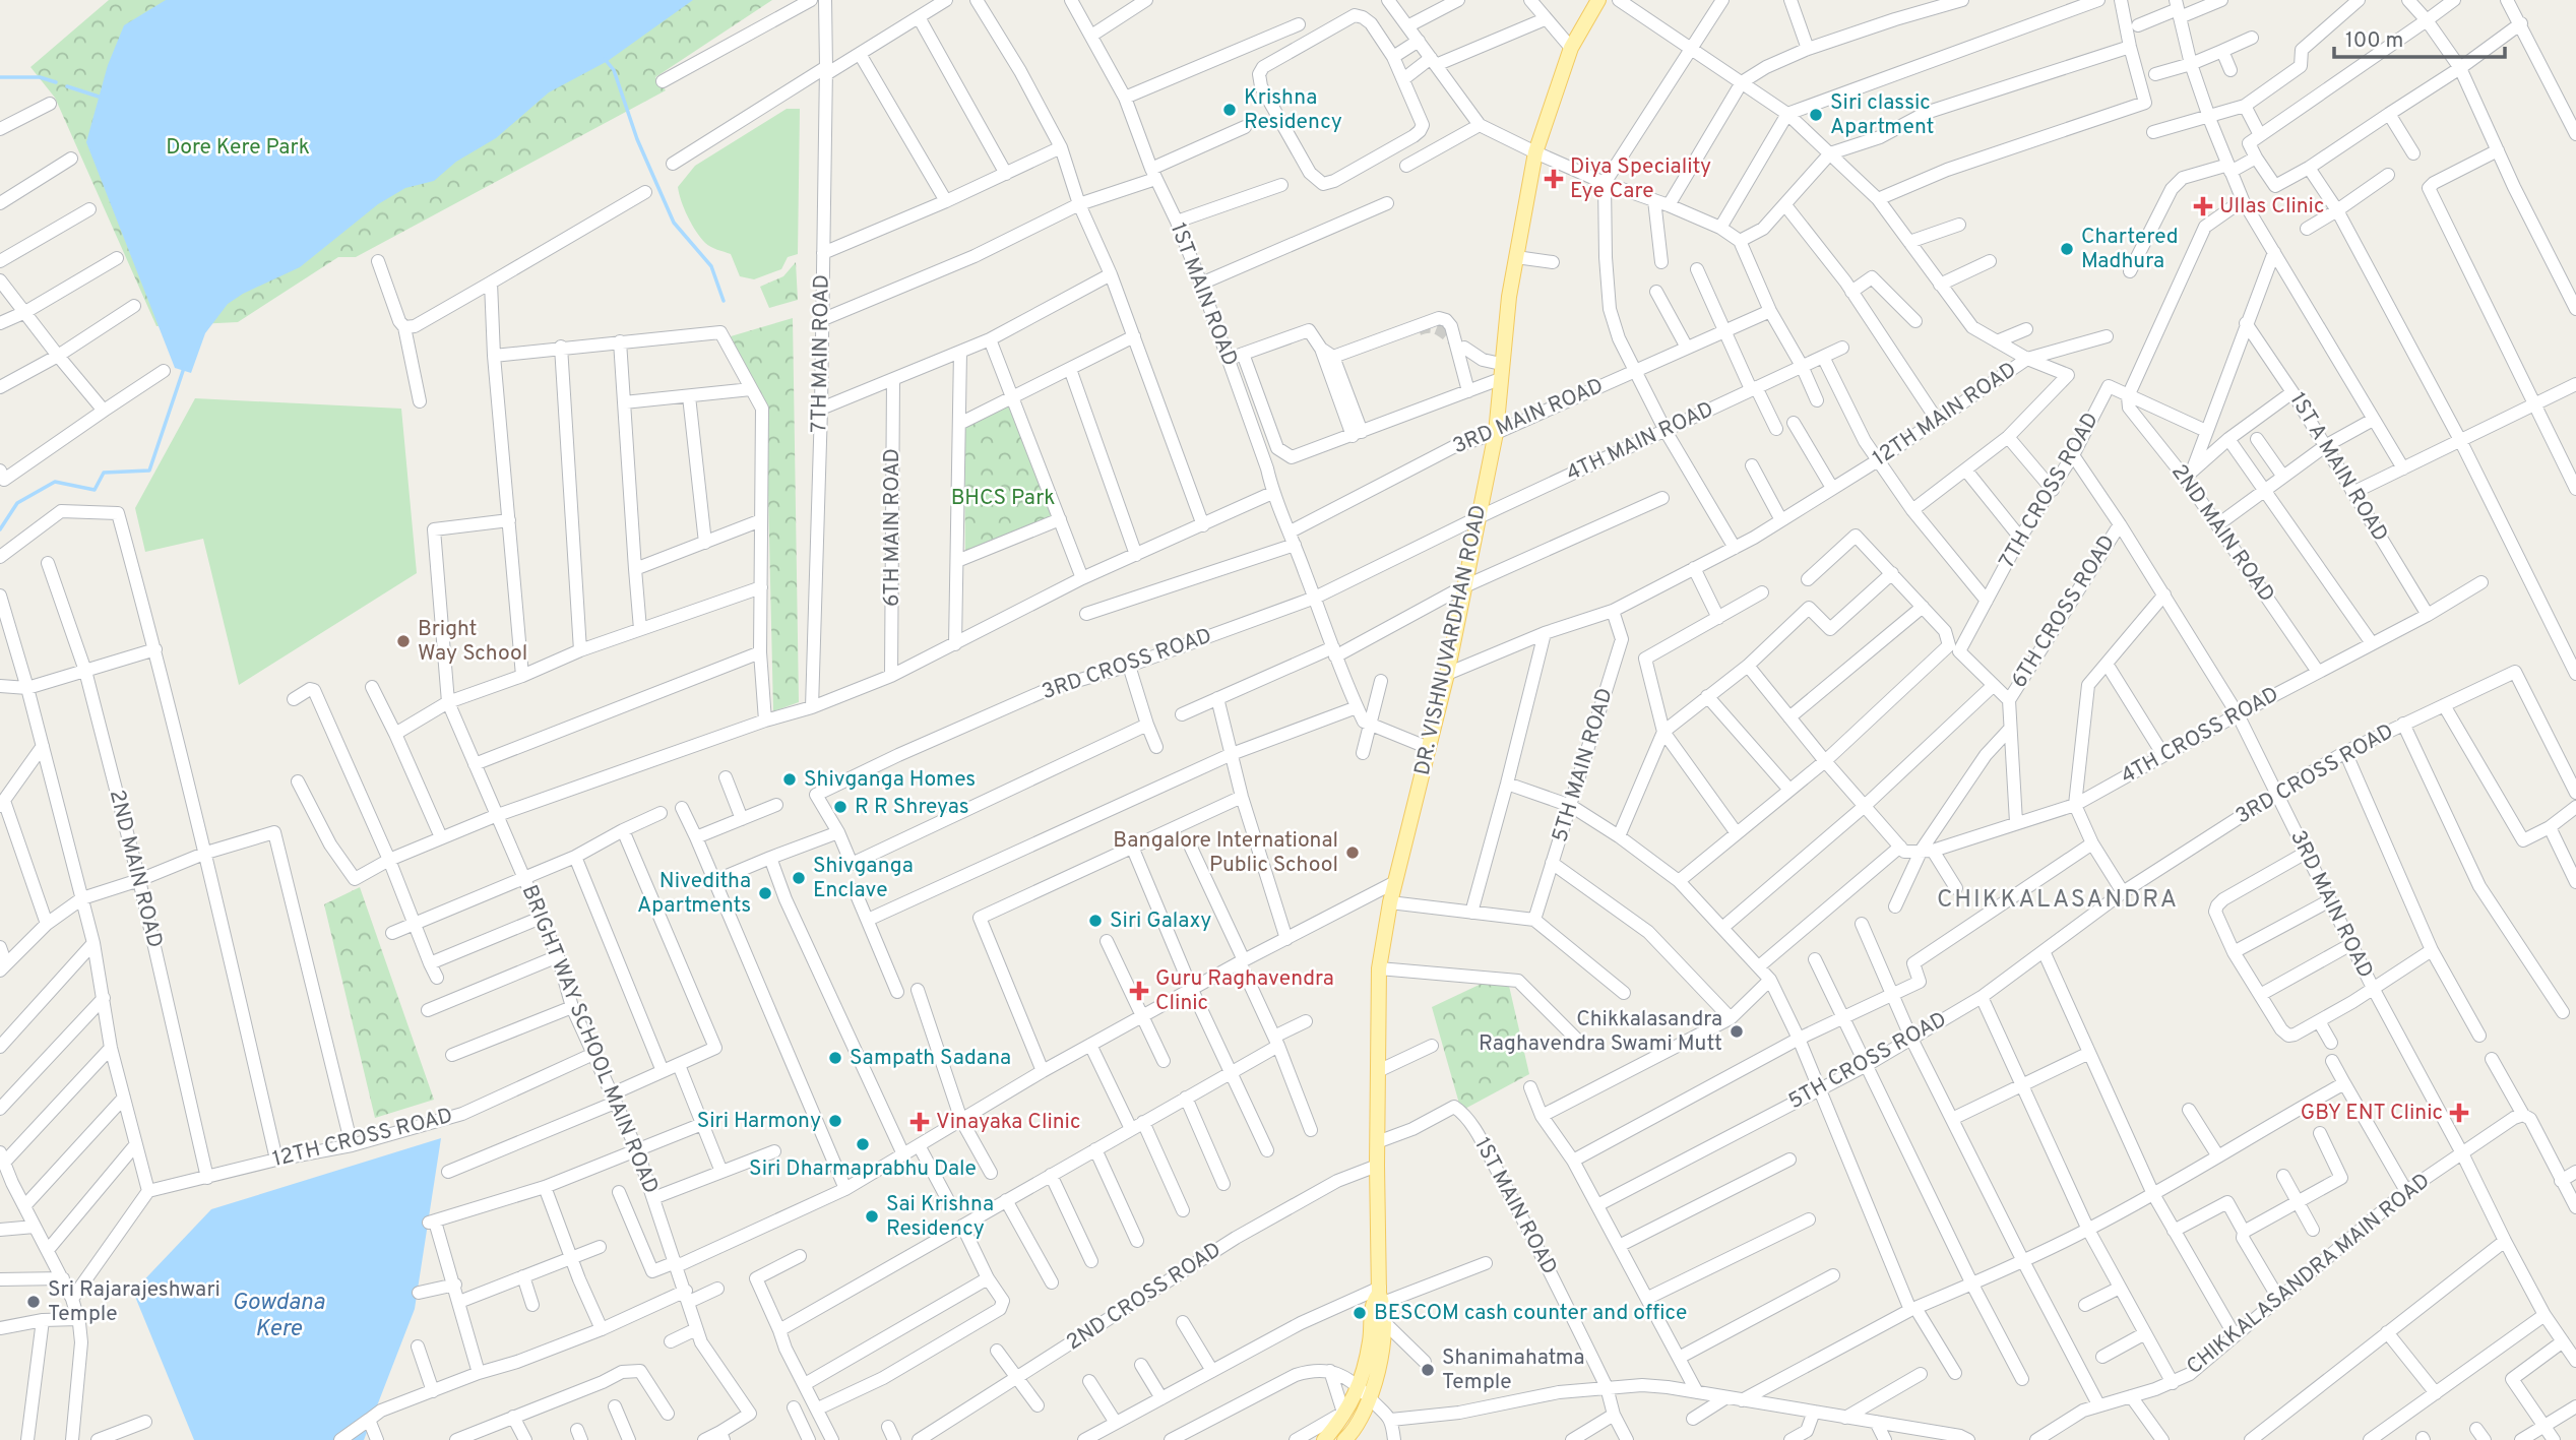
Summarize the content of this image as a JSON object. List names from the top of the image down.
{
  "streets": {
    "main road": ["DR. VISHNUVARDHAN ROAD"],
    "street": [
      "1ST MAIN ROAD",
      "7TH MAIN ROAD",
      "12TH MAIN ROAD",
      "3RD MAIN ROAD",
      "4TH MAIN ROAD",
      "1ST A MAIN ROAD",
      "7TH CROSS ROAD",
      "6TH MAIN ROAD",
      "2ND MAIN ROAD",
      "6TH CROSS ROAD",
      "3RD CROSS ROAD",
      "4TH CROSS ROAD",
      "5TH MAIN ROAD",
      "BRIGHT WAY SCHOOL MAIN ROAD",
      "5TH CROSS ROAD",
      "12TH CROSS ROAD",
      "CHIKKALASANDRA MAIN ROAD",
      "2ND CROSS ROAD"
    ]
  },
  "crossings": [
    ["1ST MAIN ROAD", "3RD MAIN ROAD"],
    ["1ST MAIN ROAD", "DR. VISHNUVARDHAN ROAD"],
    ["1ST MAIN ROAD", "3RD CROSS ROAD"],
    ["12TH MAIN ROAD", "DR. VISHNUVARDHAN ROAD"],
    ["12TH MAIN ROAD", "5TH MAIN ROAD"],
    ["3RD MAIN ROAD", "7TH CROSS ROAD"],
    ["3RD MAIN ROAD", "6TH CROSS ROAD"],
    ["3RD MAIN ROAD", "DR. VISHNUVARDHAN ROAD"],
    ["3RD MAIN ROAD", "3RD CROSS ROAD"],
    ["3RD MAIN ROAD", "4TH CROSS ROAD"],
    ["3RD MAIN ROAD", "CHIKKALASANDRA MAIN ROAD"],
    ["4TH MAIN ROAD", "DR. VISHNUVARDHAN ROAD"],
    ["4TH MAIN ROAD", "3RD CROSS ROAD"],
    ["1ST A MAIN ROAD", "4TH CROSS ROAD"],
    ["7TH CROSS ROAD", "2ND MAIN ROAD"],
    ["7TH CROSS ROAD", "6TH CROSS ROAD"],
    ["2ND MAIN ROAD", "4TH CROSS ROAD"],
    ["2ND MAIN ROAD", "12TH CROSS ROAD"],
    ["DR. VISHNUVARDHAN ROAD", "3RD CROSS ROAD"],
    ["DR. VISHNUVARDHAN ROAD", "2ND CROSS ROAD"],
    ["3RD CROSS ROAD", "5TH CROSS ROAD"],
    ["BRIGHT WAY SCHOOL MAIN ROAD", "12TH CROSS ROAD"]
  ],
  "districts": ["CHIKKALASANDRA"],
  "water": ["Gowdana Kere"],
  "parks": ["Dore Kere Park", "BHCS Park"],
  "places": {
    "other": [
      "Krishna Residency",
      "Siri classic Apartment",
      "Chartered Madhura",
      "Bright Way School",
      "Shivganga Homes",
      "R R Shreyas",
      "Bangalore International Public School",
      "Shivganga Enclave",
      "Niveditha Apartments",
      "Siri Galaxy",
      "Chikkalasandra Raghavendra Swami Mutt",
      "Sampath Sadana",
      "Siri Harmony",
      "Siri Dharmaprabhu Dale",
      "Sai Krishna Residency",
      "Sri Rajarajeshwari Temple",
      "BESCOM cash counter and office",
      "Shanimahatma Temple"
    ],
    "health": [
      "Diya Speciality Eye Care",
      "Ullas Clinic",
      "Guru Raghavendra Clinic",
      "GBY ENT Clinic",
      "Vinayaka Clinic"
    ]
  },
  "scale_bar": "100 m"
}
